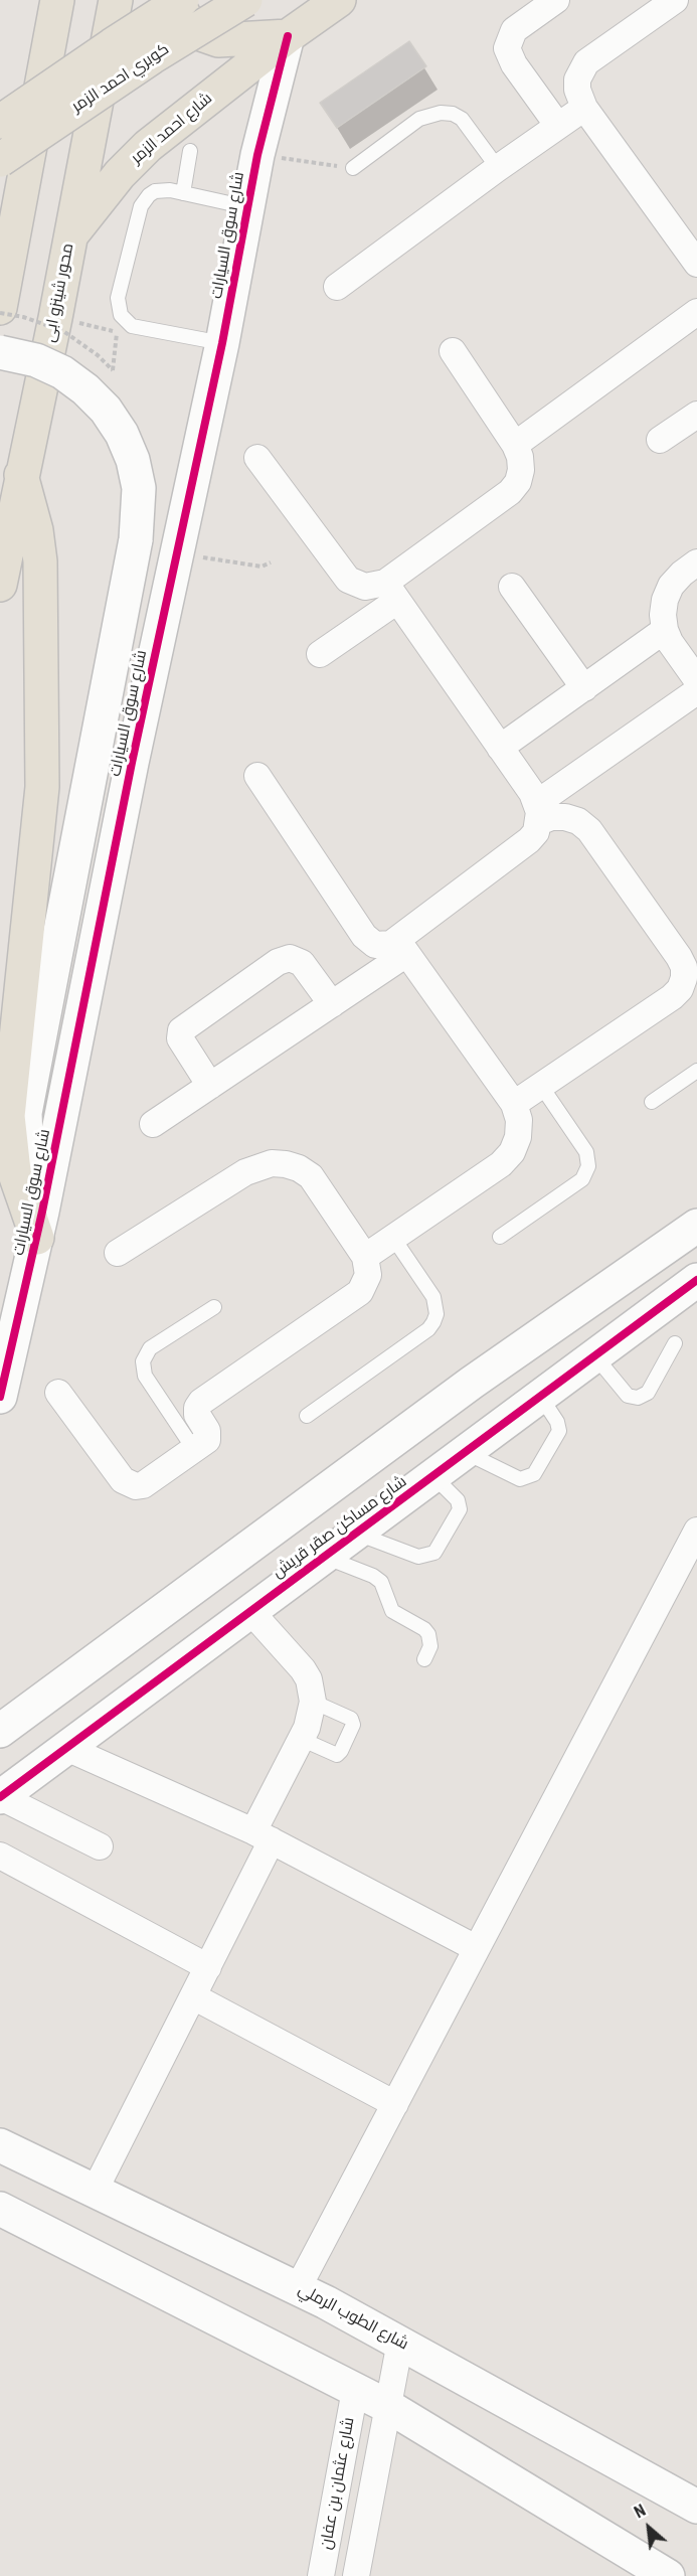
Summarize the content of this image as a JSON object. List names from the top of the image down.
{
  "streets": {
    "main road": ["كوبري احمد الزمر", "شارع احمد الزمر", "محور شينزو ابى"],
    "street": [
      "شارع سوق السيارات",
      "شارع مساكن صقر قريش",
      "شارع الطوب الرملي",
      "شارع عثمان بن عفان"
    ]
  },
  "crossings": [
    ["شارع احمد الزمر", "شارع سوق السيارات"],
    ["شارع احمد الزمر", "محور شينزو ابى"]
  ],
  "north": "top left"
}
